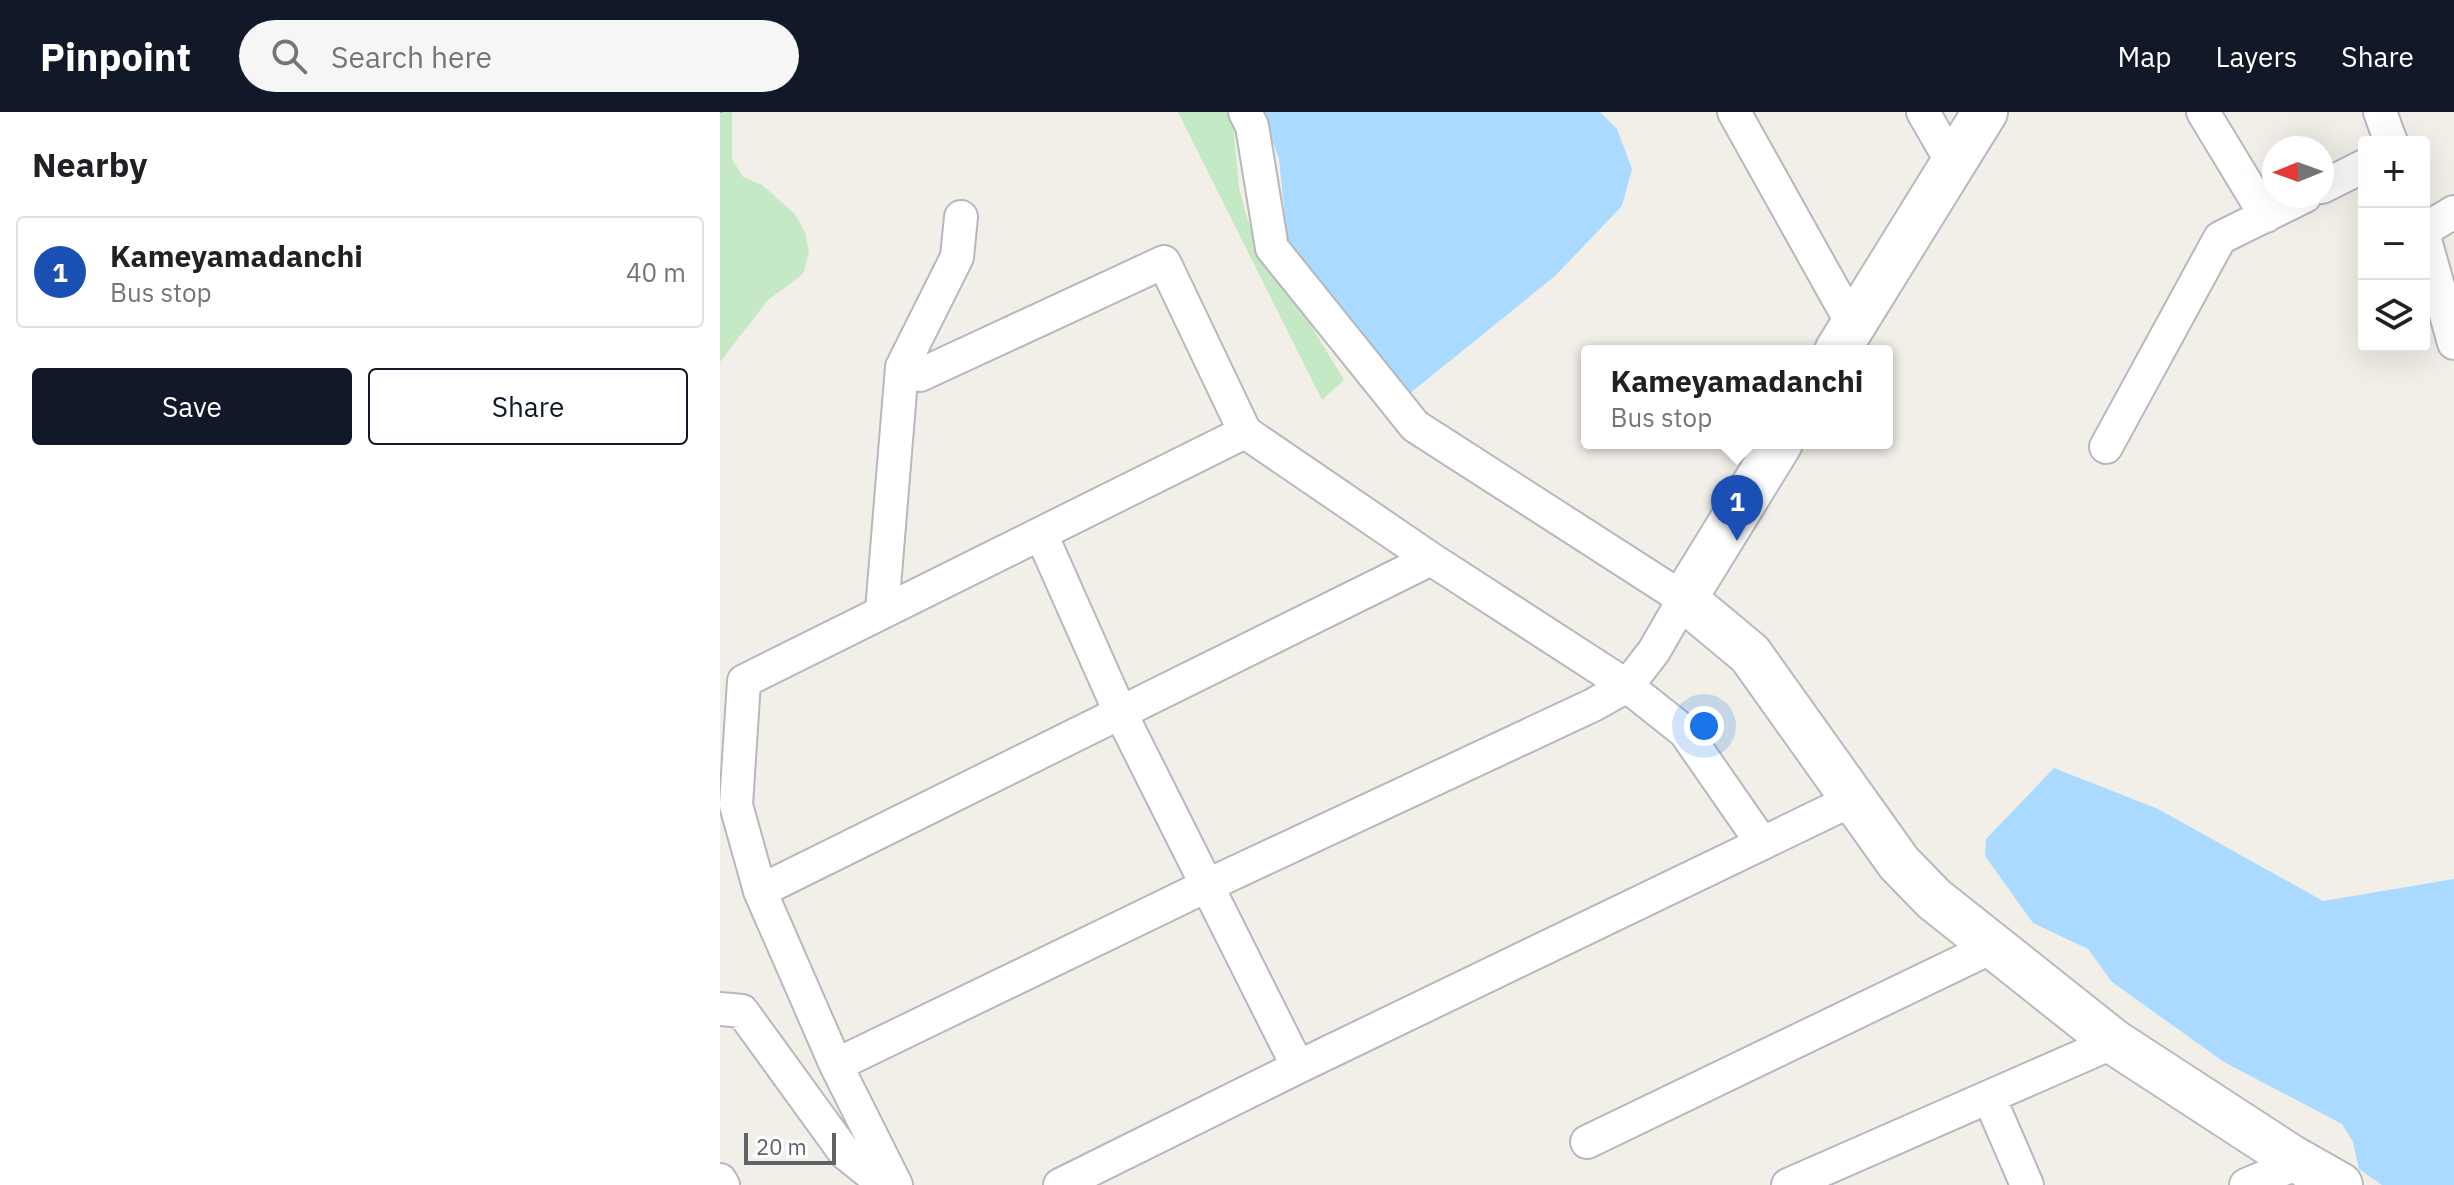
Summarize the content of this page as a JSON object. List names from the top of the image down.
{
  "scale_bar": "20 m",
  "north": "left",
  "page": {
    "header": "Pinpoint",
    "search": "Search here",
    "nav": ["Map", "Layers", "Share"],
    "heading": "Nearby",
    "map_buttons": ["+", "−"],
    "list": [
      {
        "mark": "1",
        "name": "Kameyamadanchi",
        "note": "Bus stop",
        "value": "40 m"
      }
    ],
    "buttons": ["Save", "Share"],
    "popup": ["Kameyamadanchi", "Bus stop"],
    "pins": "1",
    "scale": "20 m"
  }
}
